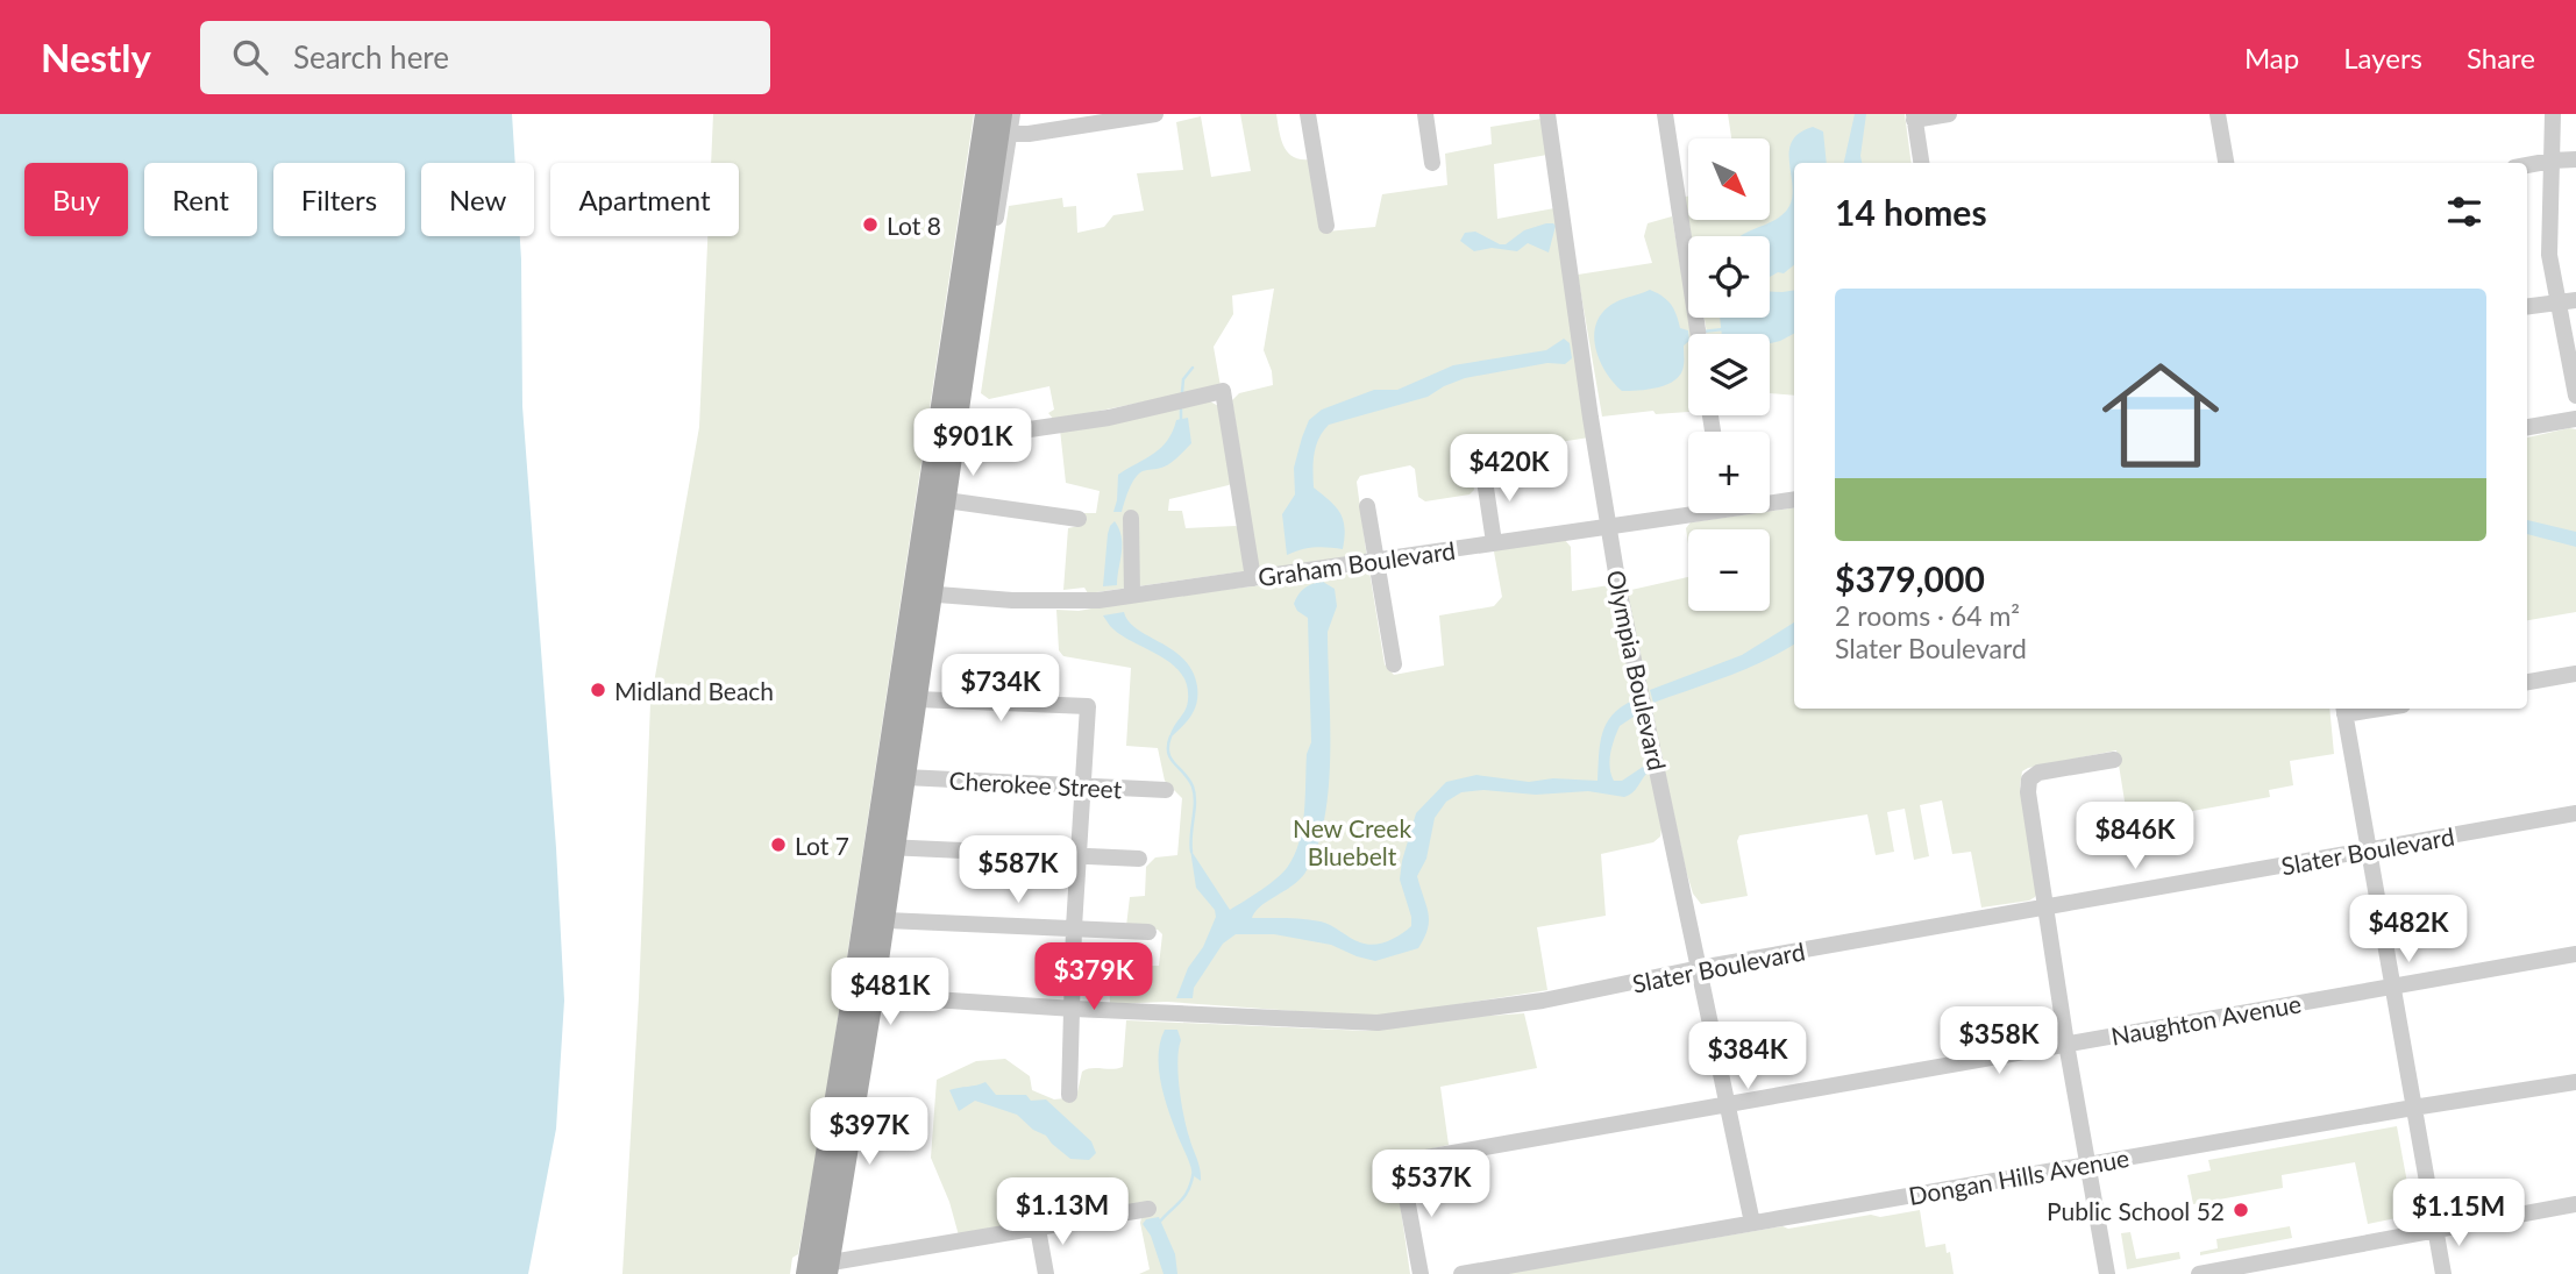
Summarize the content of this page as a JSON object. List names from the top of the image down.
{
  "streets": {
    "street": [
      "Graham Boulevard",
      "Olympia Boulevard",
      "Cherokee Street",
      "Slater Boulevard",
      "Naughton Avenue",
      "Dongan Hills Avenue"
    ]
  },
  "crossings": [
    ["Graham Boulevard", "Olympia Boulevard"],
    ["Olympia Boulevard", "Slater Boulevard"],
    ["Olympia Boulevard", "Naughton Avenue"],
    ["Olympia Boulevard", "Dongan Hills Avenue"]
  ],
  "parks": ["New Creek Bluebelt"],
  "places": [
    "Lot 8",
    "Midland Beach",
    "Lot 7",
    "Public School 52"
  ],
  "north": "bottom right",
  "page": {
    "header": "Nestly",
    "search": "Search here",
    "nav": ["Map", "Layers", "Share"],
    "map_buttons": ["+", "−"],
    "chip": [
      "Buy",
      "Rent",
      "Filters",
      "New",
      "Apartment"
    ],
    "heading": "14 homes",
    "list": [
      {
        "name": "$379,000",
        "note": "2 rooms · 64 m² · Slater Boulevard"
      }
    ],
    "price": [
      "$901K",
      "$420K",
      "$734K",
      "$846K",
      "$587K",
      "$482K",
      "$379K",
      "$481K",
      "$358K",
      "$384K",
      "$397K",
      "$537K",
      "$1.13M",
      "$1.15M"
    ]
  }
}
